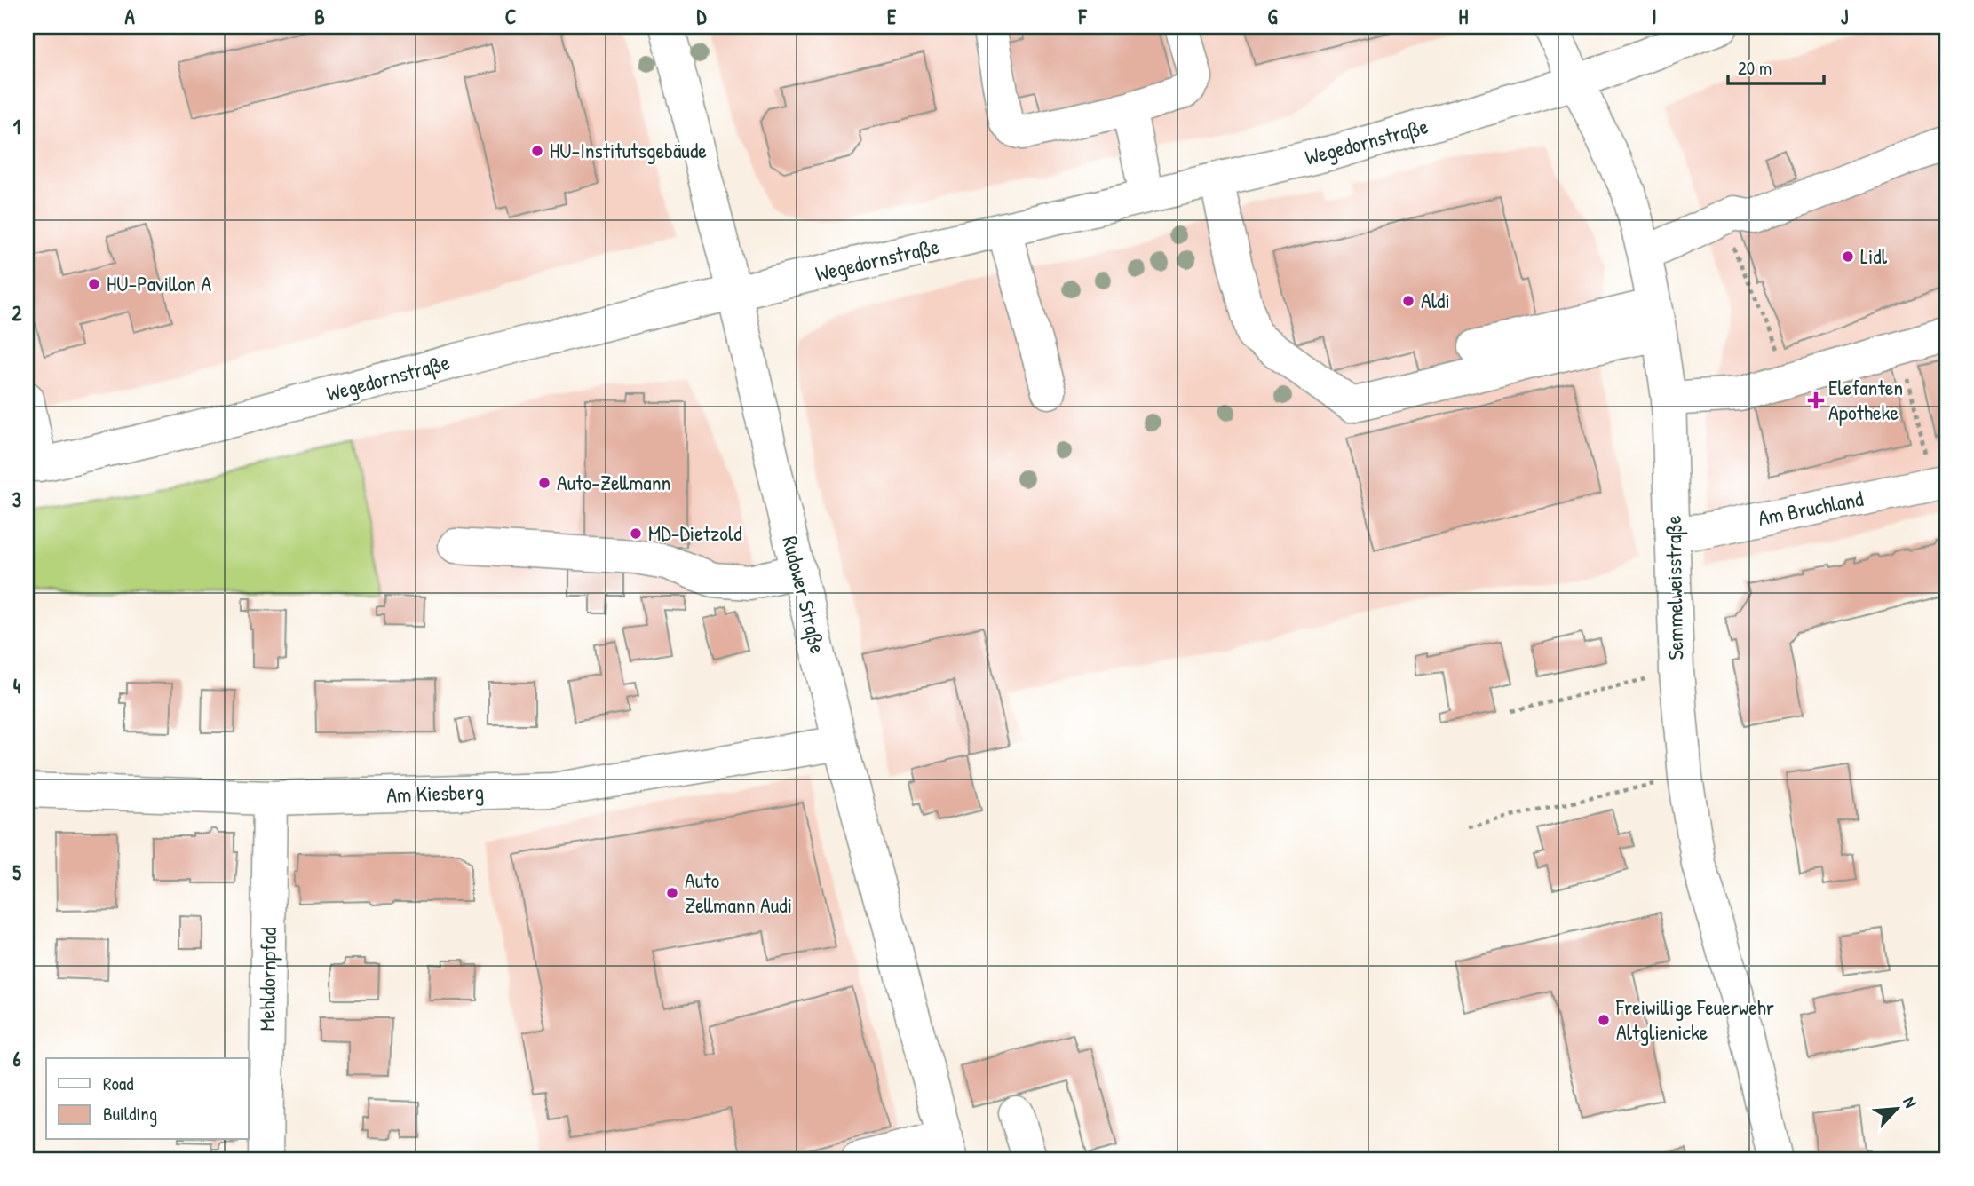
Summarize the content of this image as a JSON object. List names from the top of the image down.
{
  "streets": {
    "street": [
      "Wegedornstraße",
      "Am Bruchland",
      "Semmelweisstraße",
      "Rudower Straße",
      "Am Kiesberg",
      "Mehldornpfad"
    ]
  },
  "crossings": [
    ["Wegedornstraße", "Semmelweisstraße"],
    ["Wegedornstraße", "Rudower Straße"],
    ["Am Bruchland", "Semmelweisstraße"],
    ["Rudower Straße", "Am Kiesberg"],
    ["Am Kiesberg", "Mehldornpfad"]
  ],
  "places": {
    "other": [
      "HU-Institutsgebäude",
      "Lidl",
      "HU-Pavillon A",
      "Aldi",
      "Auto-Zellmann",
      "MD-Dietzold",
      "Auto Zellmann Audi",
      "Freiwillige Feuerwehr Altglienicke"
    ],
    "health": ["Elefanten Apotheke"]
  },
  "legend": ["Road", "Building"],
  "scale_bar": "20 m",
  "north": "top right",
  "grid": {
    "columns": [
      "A",
      "B",
      "C",
      "D",
      "E",
      "F",
      "G",
      "H",
      "I",
      "J"
    ],
    "rows": [
      "1",
      "2",
      "3",
      "4",
      "5",
      "6"
    ]
  }
}
